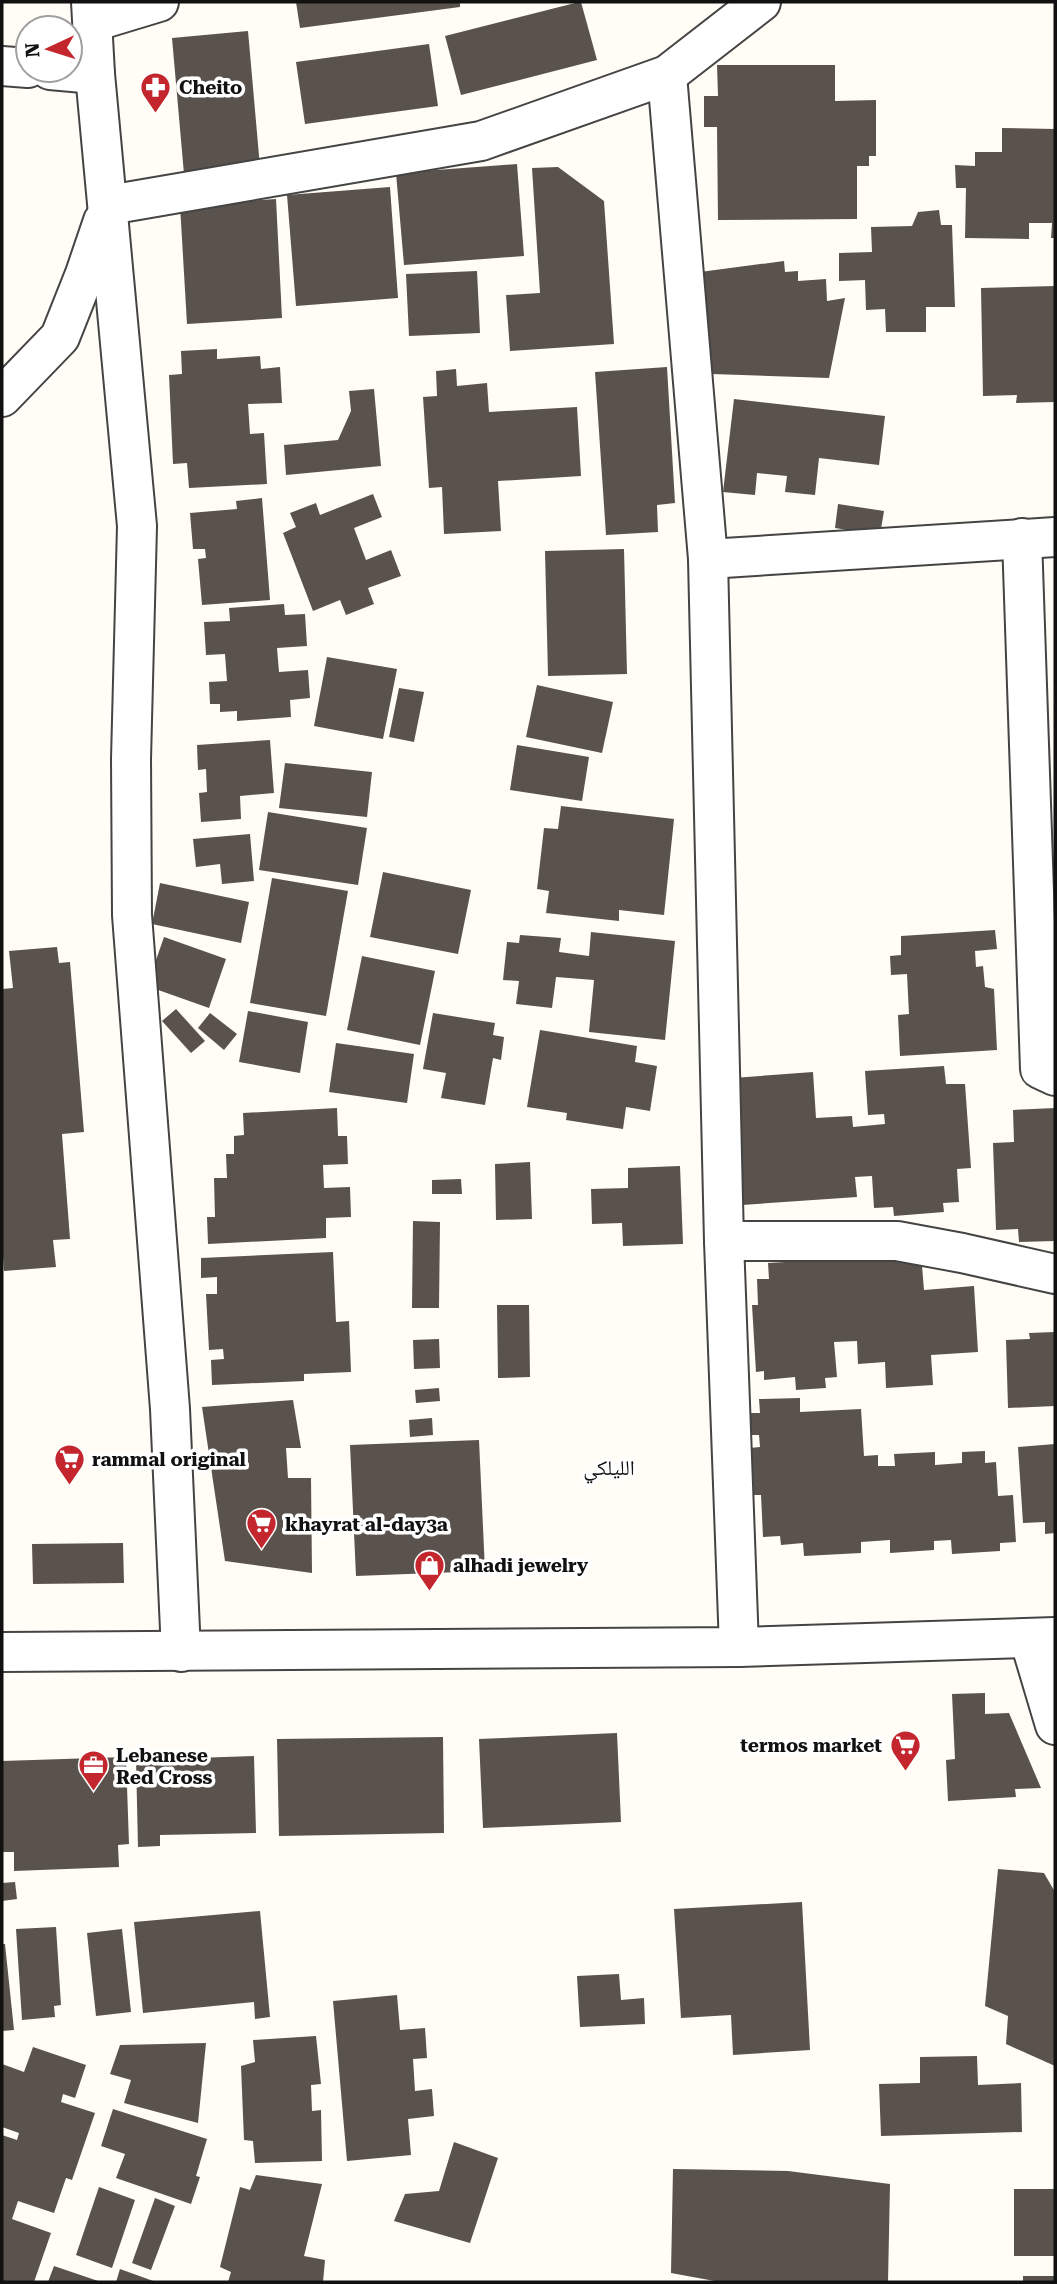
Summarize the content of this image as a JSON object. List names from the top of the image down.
{
  "districts": ["الليلكي"],
  "places": {
    "pharmacy": ["Cheito"],
    "supermarket": ["rammal original", "khayrat al-day3a", "termos market"],
    "shop": ["alhadi jewelry"],
    "office": ["Lebanese Red Cross"]
  },
  "north": "left"
}
